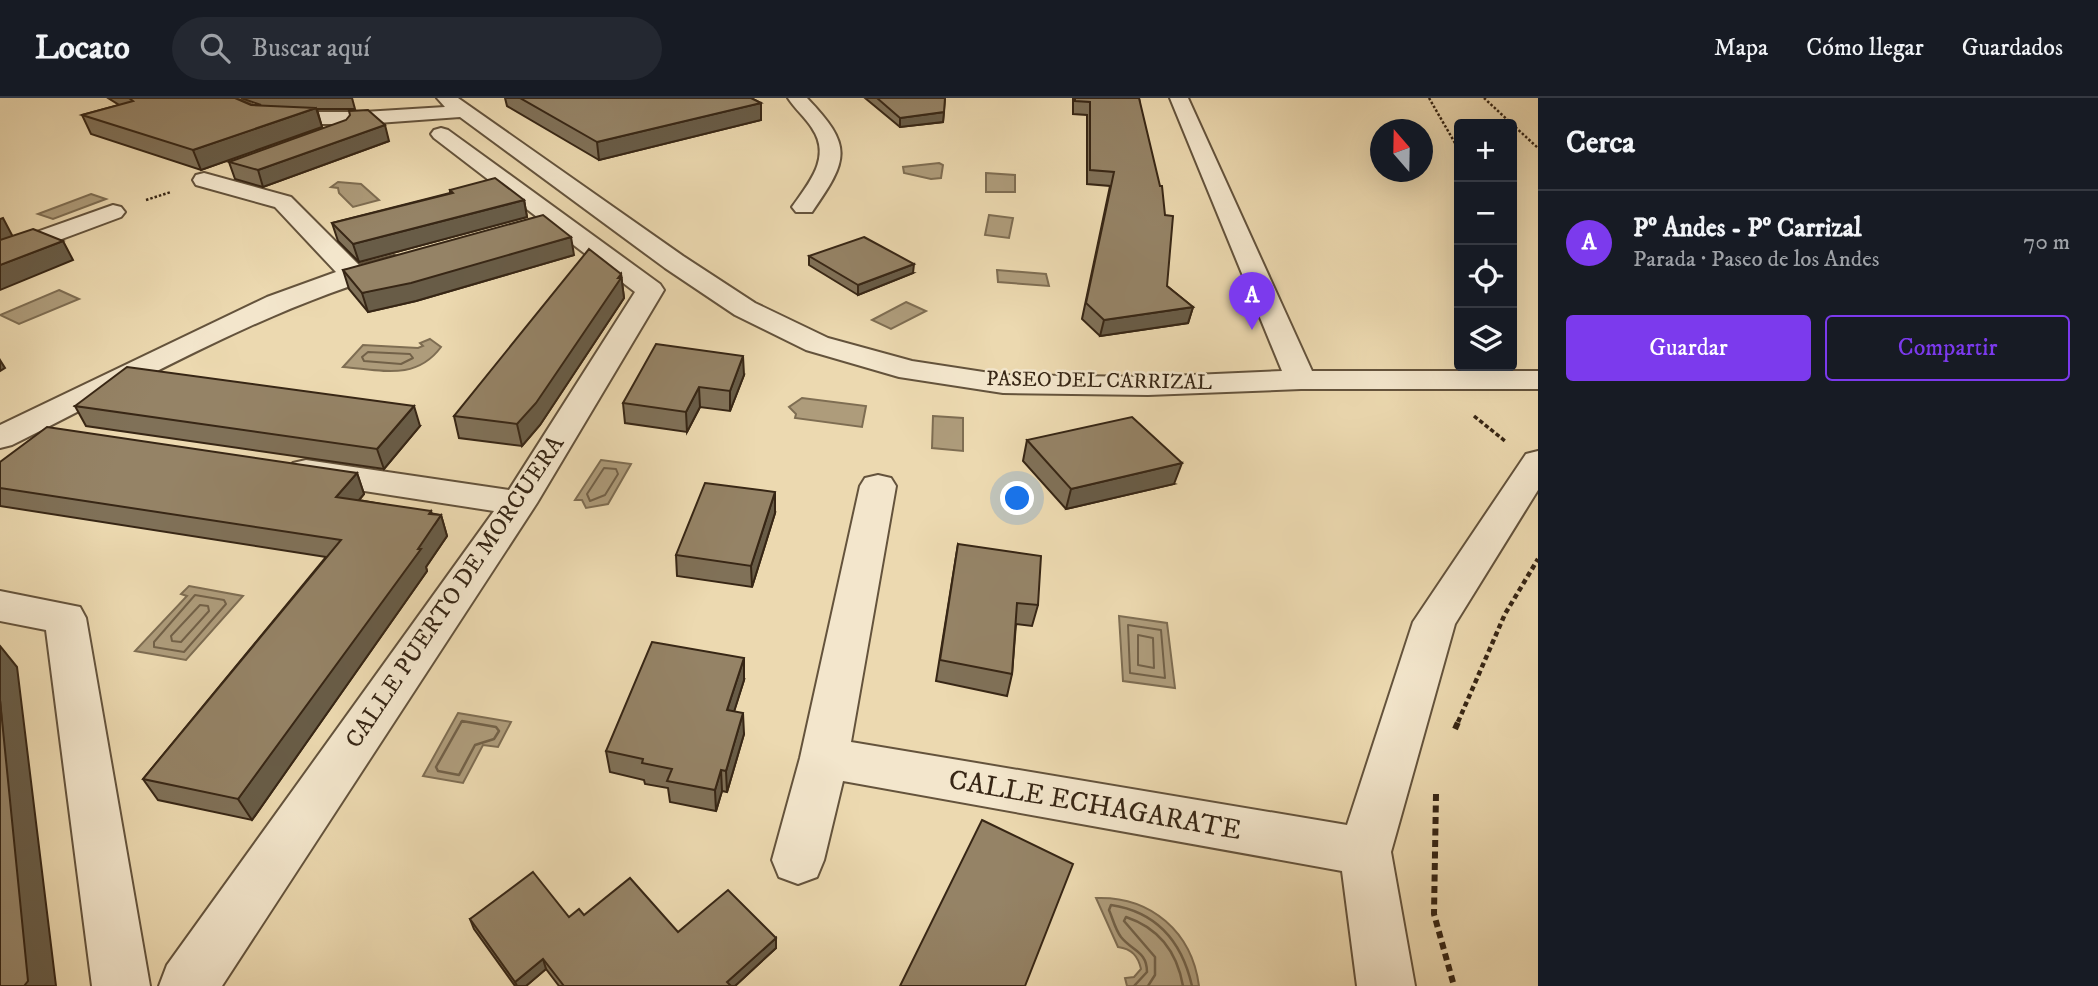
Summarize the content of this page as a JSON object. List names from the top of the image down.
{
  "streets": {
    "street": ["PASEO DEL CARRIZAL", "CALLE PUERTO DE MORCUERA", "CALLE ECHAGARATE"]
  },
  "north": "top",
  "page": {
    "header": "Locato",
    "search": "Buscar aquí",
    "nav": ["Mapa", "Cómo llegar", "Guardados"],
    "heading": "Cerca",
    "map_buttons": ["+", "−"],
    "list": [
      {
        "mark": "A",
        "name": "Pº Andes - Pº Carrizal",
        "note": "Parada · Paseo de los Andes",
        "value": "70 m"
      }
    ],
    "pins": "A",
    "buttons": ["Guardar", "Compartir"]
  }
}
